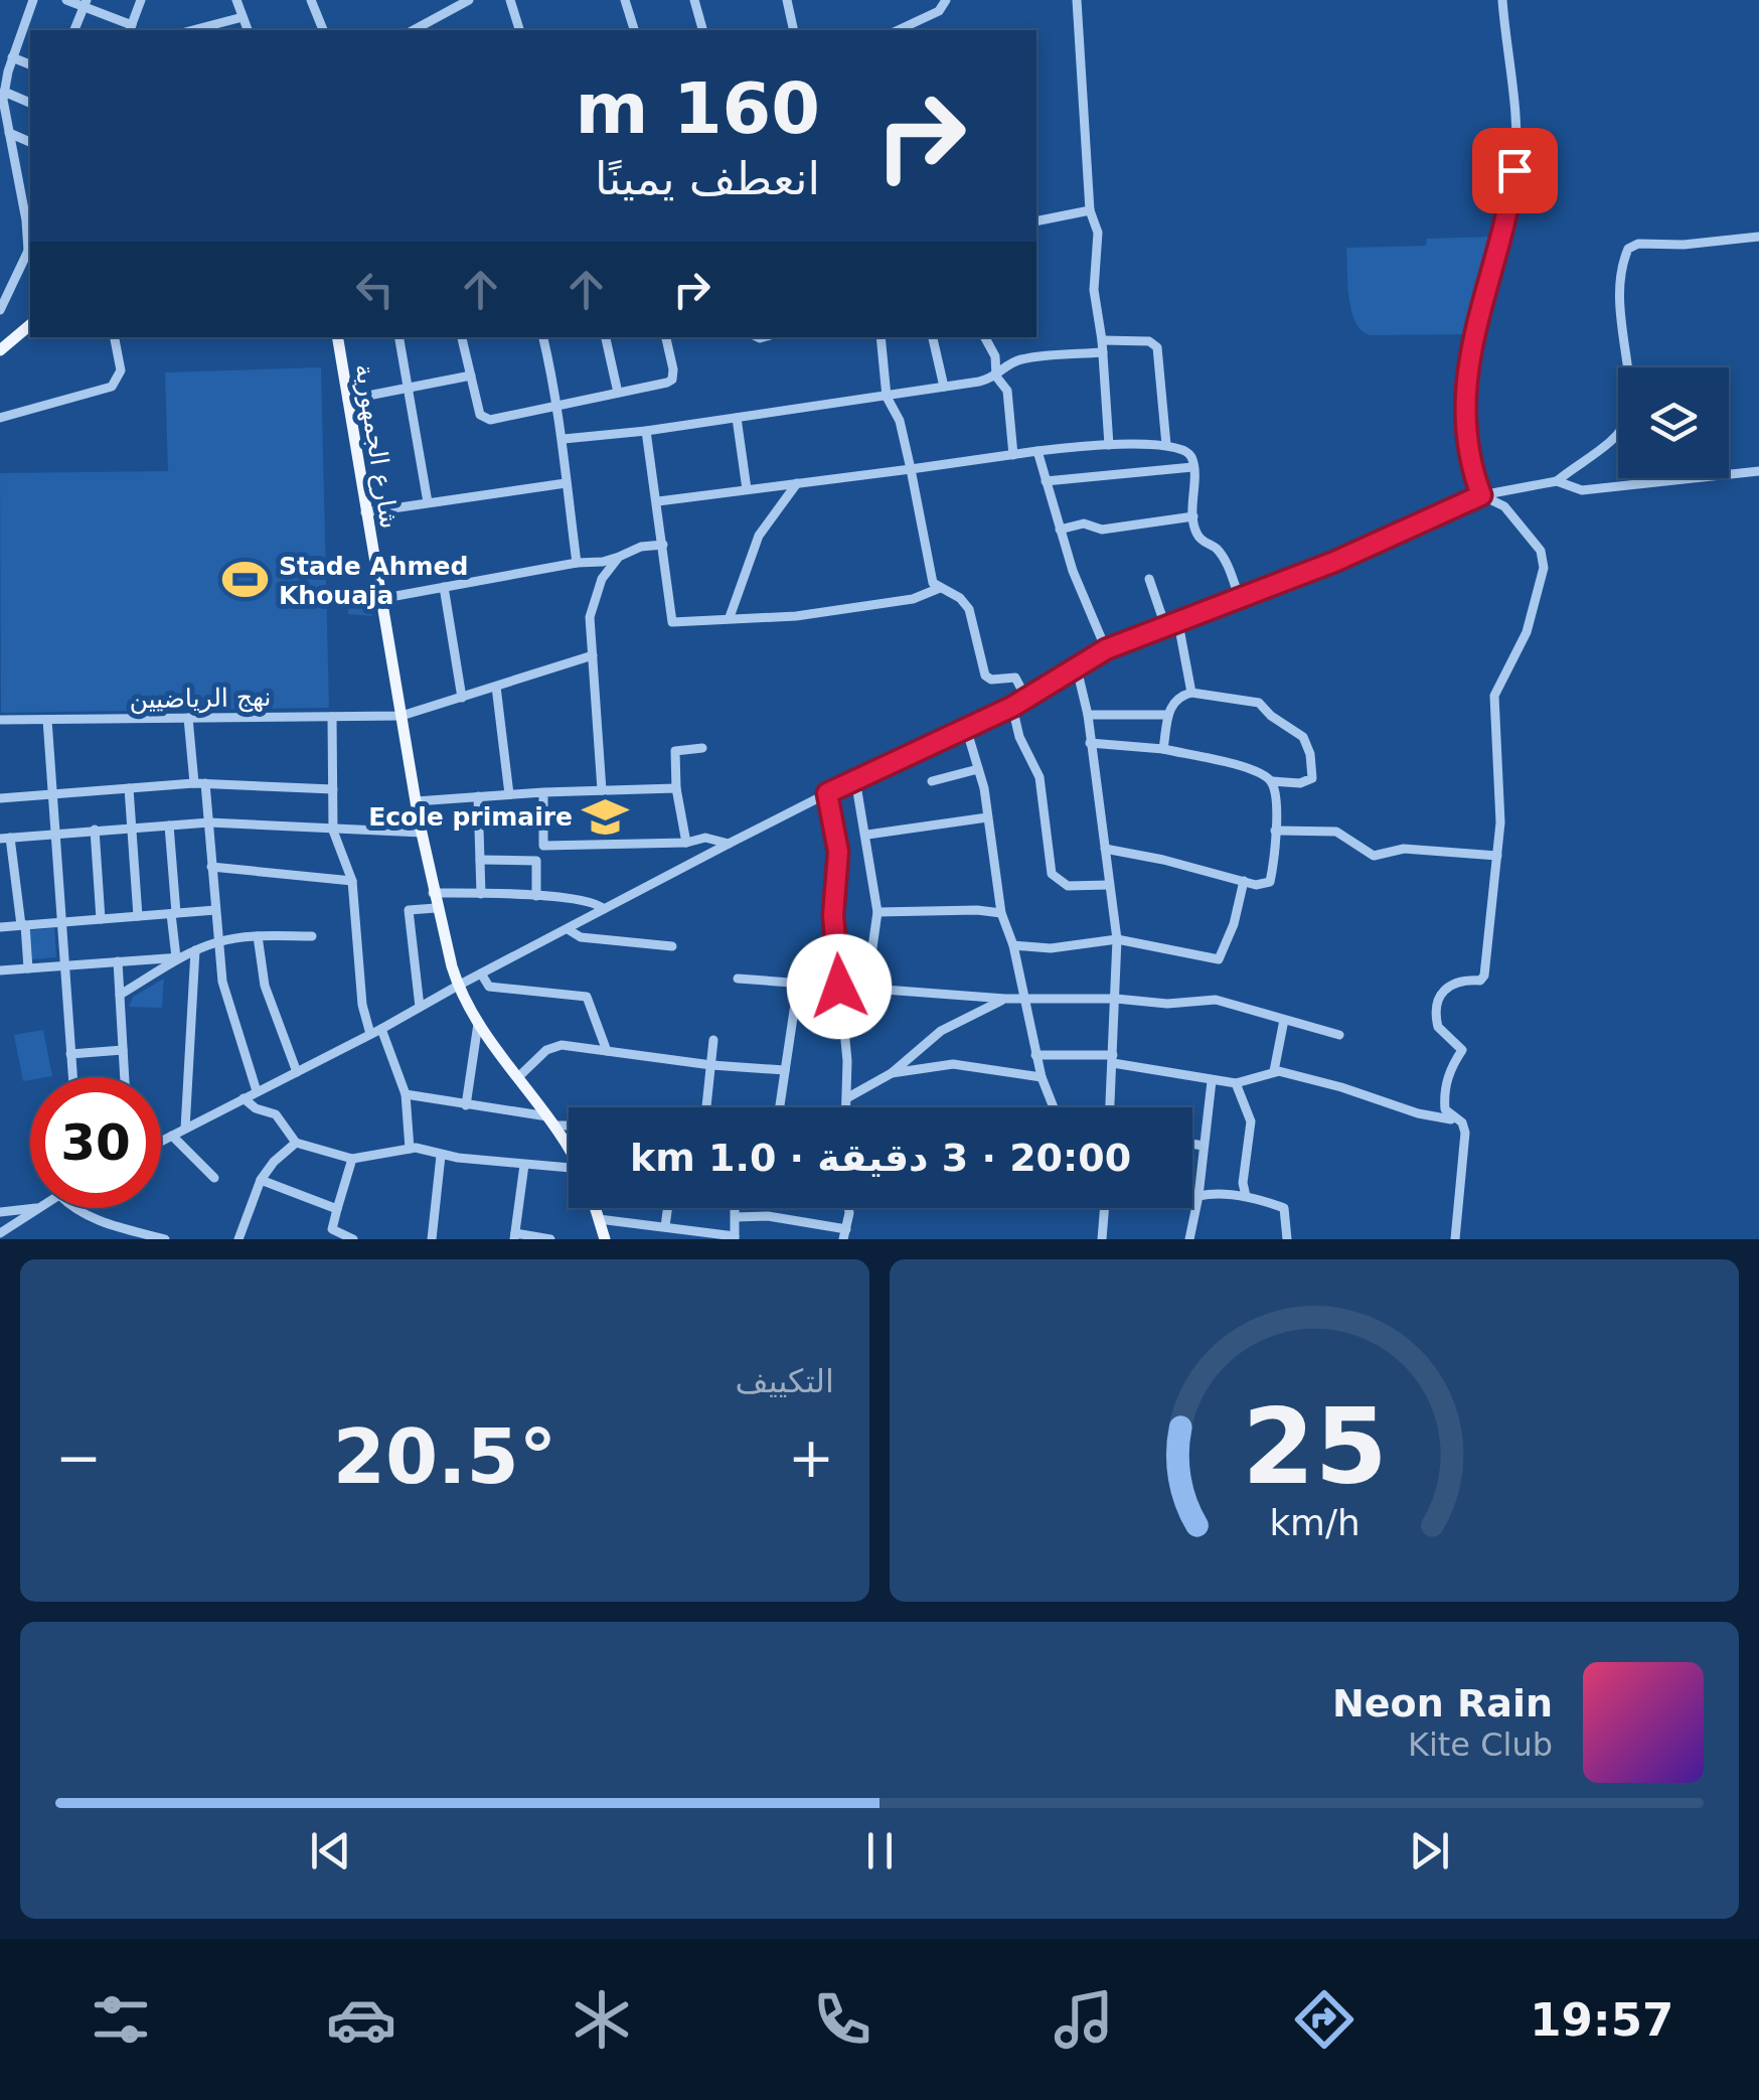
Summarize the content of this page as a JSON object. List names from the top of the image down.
{
  "streets": {
    "main road": ["شارع الجمهورية"],
    "street": ["نهج الرياضيين"]
  },
  "crossings": [
    ["شارع الجمهورية", "نهج الرياضيين"]
  ],
  "places": {
    "sports": ["Stade Ahmed Khouaja"],
    "school or university": ["Ecole primaire"]
  },
  "page": {
    "turn": ["160 m", "انعطف يمينًا"],
    "limit": "30",
    "trip": "20:00 · 3 دقيقة · 1.0 km",
    "tile": "التكييف",
    "heat": ["−", "20.5°", "+"],
    "song": ["Neon Rain", "Kite Club"],
    "tabs": "19:57",
    "gauge": ["25", "km/h"]
  }
}
